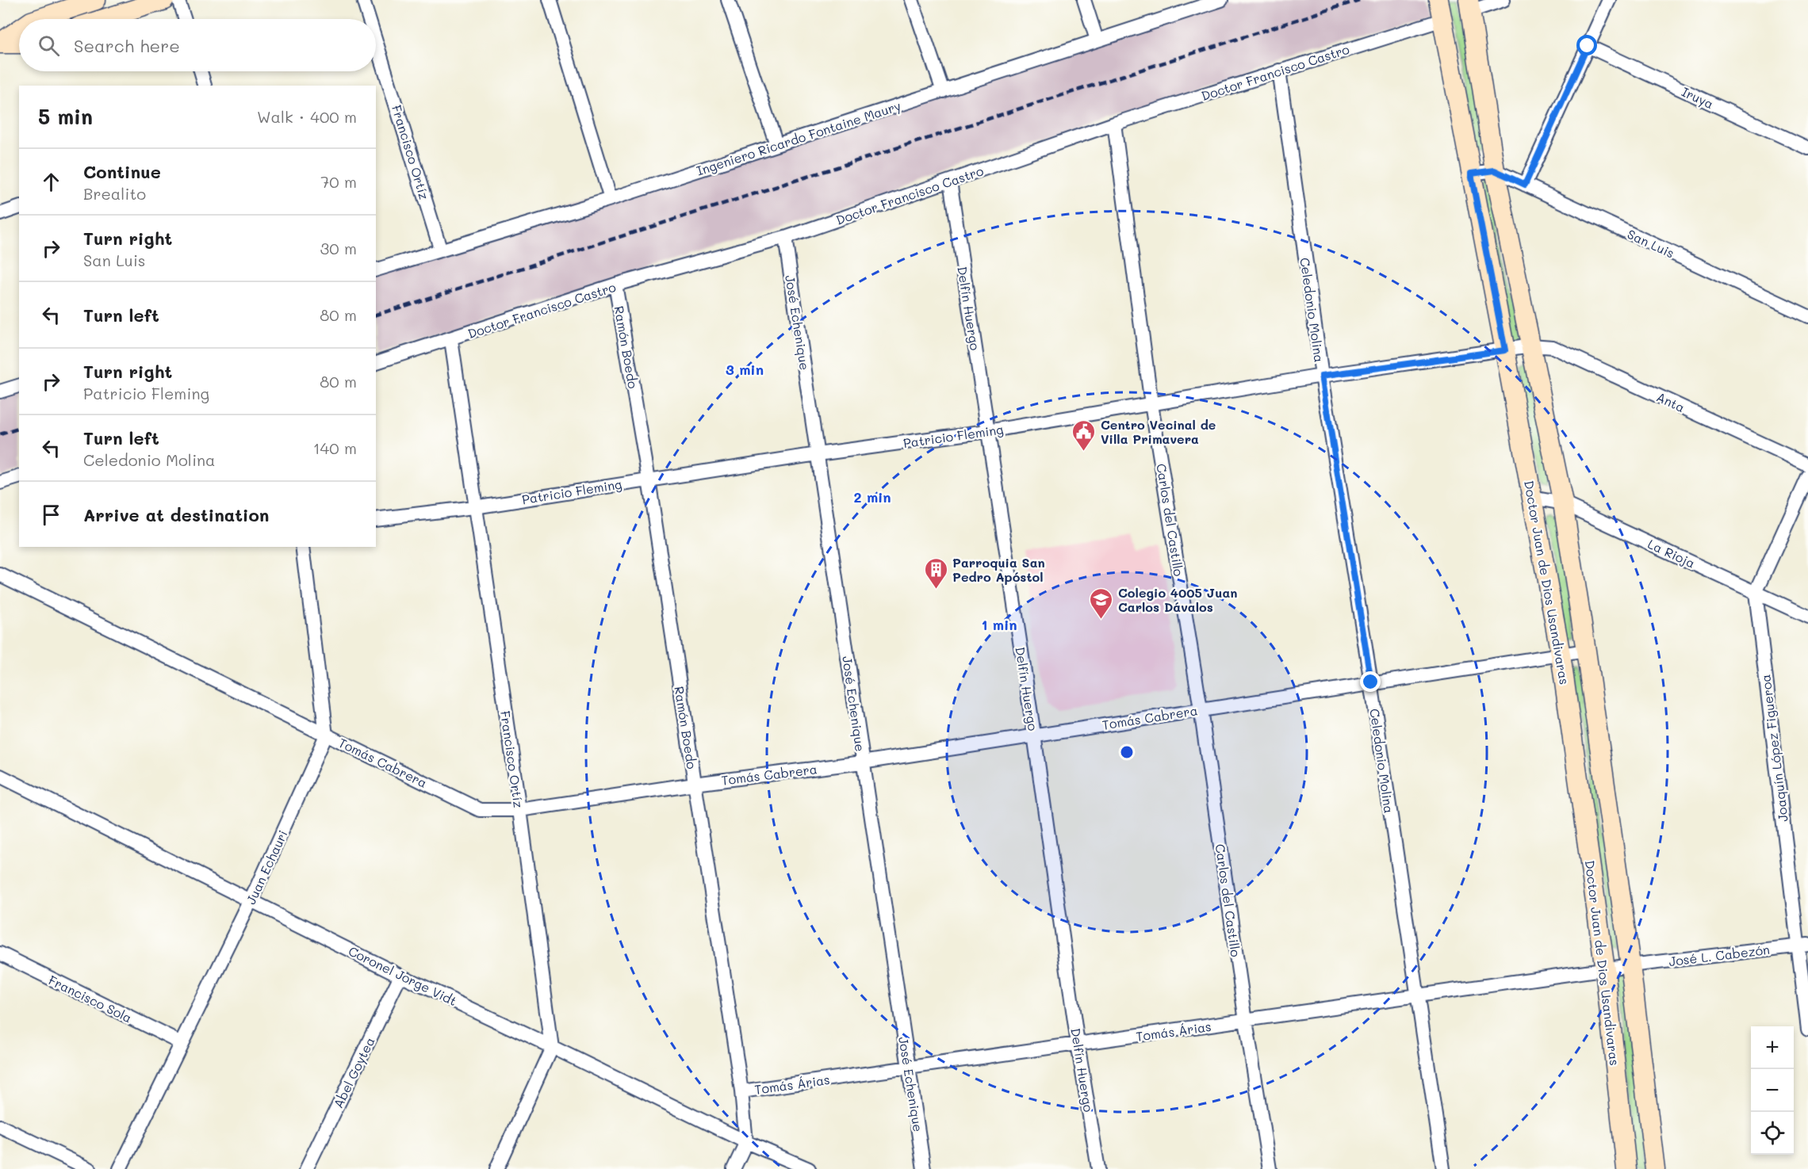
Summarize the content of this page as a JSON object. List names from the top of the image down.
{
  "streets": {
    "main road": ["Doctor Juan de Dios Usandivaras"],
    "street": [
      "Doctor Francisco Castro",
      "Iruya",
      "Ingeniero Ricardo Fontaine Maury",
      "Francisco Ortíz",
      "San Luis",
      "Delfín Huergo",
      "Celedonio Molina",
      "José Echenique",
      "Ramón Boedo",
      "Anta",
      "Patricio Fleming",
      "Carlos del Castillo",
      "La Rioja",
      "Tomás Cabrera",
      "Joaquín López Figueroa",
      "Juan Echauri",
      "José L. Cabezón",
      "Coronel Jorge Vidt",
      "Francisco Sola",
      "Tomás Árias",
      "Abel Goytea"
    ]
  },
  "crossings": [
    ["Doctor Francisco Castro", "Francisco Ortíz"],
    ["Doctor Francisco Castro", "Delfín Huergo"],
    ["Doctor Francisco Castro", "Celedonio Molina"],
    ["Doctor Francisco Castro", "José Echenique"],
    ["Doctor Francisco Castro", "Ramón Boedo"],
    ["Doctor Francisco Castro", "Carlos del Castillo"],
    ["Doctor Francisco Castro", "Doctor Juan de Dios Usandivaras"],
    ["Ingeniero Ricardo Fontaine Maury", "Francisco Ortíz"],
    ["Francisco Ortíz", "Patricio Fleming"],
    ["Francisco Ortíz", "Tomás Cabrera"],
    ["Francisco Ortíz", "Coronel Jorge Vidt"],
    ["San Luis", "Doctor Juan de Dios Usandivaras"],
    ["Delfín Huergo", "Patricio Fleming"],
    ["Delfín Huergo", "Tomás Cabrera"],
    ["Delfín Huergo", "Tomás Árias"],
    ["Celedonio Molina", "Patricio Fleming"],
    ["Celedonio Molina", "Tomás Cabrera"],
    ["Celedonio Molina", "Tomás Árias"],
    ["José Echenique", "Patricio Fleming"],
    ["José Echenique", "Tomás Cabrera"],
    ["José Echenique", "Tomás Árias"],
    ["Ramón Boedo", "Patricio Fleming"],
    ["Ramón Boedo", "Tomás Cabrera"],
    ["Ramón Boedo", "Coronel Jorge Vidt"],
    ["Ramón Boedo", "Tomás Árias"],
    ["Anta", "Patricio Fleming"],
    ["Anta", "Doctor Juan de Dios Usandivaras"],
    ["Patricio Fleming", "Carlos del Castillo"],
    ["Patricio Fleming", "Doctor Juan de Dios Usandivaras"],
    ["Carlos del Castillo", "Tomás Cabrera"],
    ["Carlos del Castillo", "Tomás Árias"],
    ["La Rioja", "Doctor Juan de Dios Usandivaras"],
    ["La Rioja", "Joaquín López Figueroa"],
    ["Doctor Juan de Dios Usandivaras", "Tomás Cabrera"],
    ["Doctor Juan de Dios Usandivaras", "José L. Cabezón"],
    ["Doctor Juan de Dios Usandivaras", "Tomás Árias"],
    ["Tomás Cabrera", "Juan Echauri"],
    ["Joaquín López Figueroa", "José L. Cabezón"],
    ["Juan Echauri", "Coronel Jorge Vidt"],
    ["Juan Echauri", "Francisco Sola"],
    ["José L. Cabezón", "Tomás Árias"],
    ["Coronel Jorge Vidt", "Abel Goytea"]
  ],
  "places": {
    "public building": ["Centro Vecinal de Villa Primavera"],
    "building": ["Parroquia San Pedro Apóstol"],
    "school or university": ["Colegio 4005 Juan Carlos Dávalos"]
  },
  "page": {
    "search": "Search here",
    "heading": ["5 min", "Walk · 400 m"],
    "list": [
      ["Continue", "Brealito", "70 m"],
      ["Turn right", "San Luis", "30 m"],
      ["Turn left", "80 m"],
      ["Turn right", "Patricio Fleming", "80 m"],
      ["Turn left", "Celedonio Molina", "140 m"],
      "Arrive at destination"
    ],
    "map_buttons": ["+", "−"]
  },
  "rings": ["3 min", "2 min", "1 min"]
}
